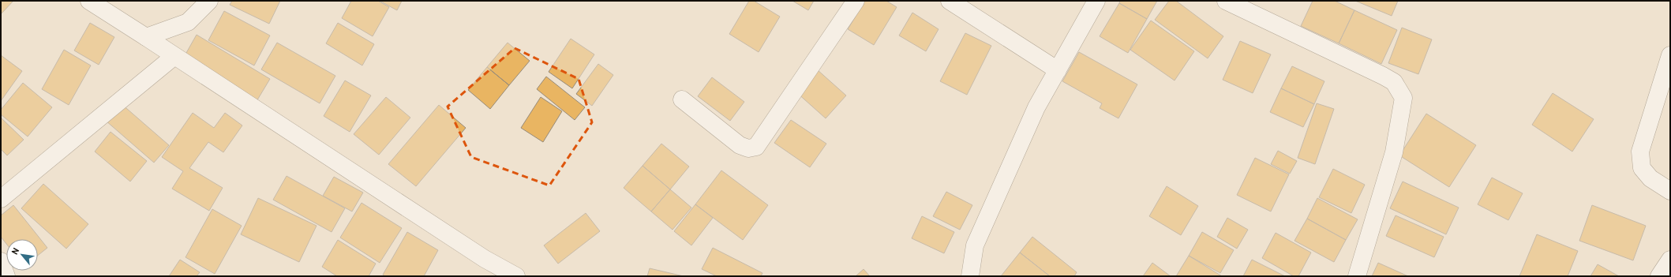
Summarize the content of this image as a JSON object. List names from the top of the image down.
{
  "north": "top left"
}
